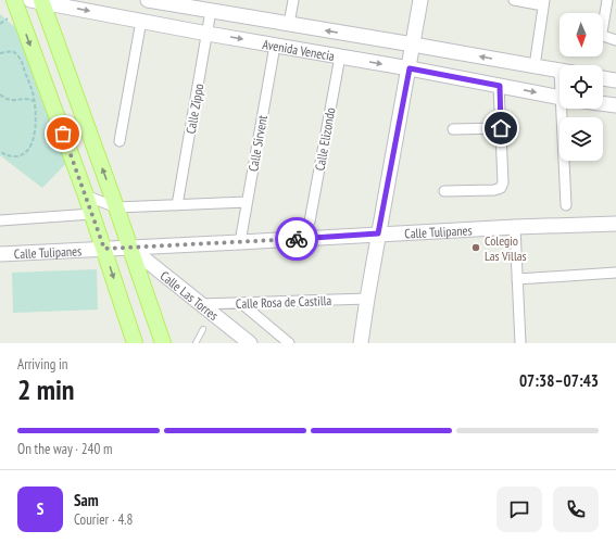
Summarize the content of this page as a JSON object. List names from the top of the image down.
{
  "streets": {
    "street": [
      "Avenida Venecia",
      "Calle Zippo",
      "Calle Elizondo",
      "Calle Sirvent",
      "Calle Tulipanes",
      "Calle Las Torres",
      "Calle Rosa de Castilla"
    ]
  },
  "crossings": [
    ["Avenida Venecia", "Calle Zippo"],
    ["Avenida Venecia", "Calle Elizondo"],
    ["Avenida Venecia", "Calle Sirvent"],
    ["Calle Sirvent", "Calle Tulipanes"],
    ["Calle Tulipanes", "Calle Las Torres"],
    ["Calle Las Torres", "Calle Rosa de Castilla"]
  ],
  "places": ["Colegio Las Villas"],
  "north": "bottom",
  "page": {
    "heading": ["2 min", "Arriving in", "07:38–07:43"],
    "panel": ["Sam", "Courier · 4.8"],
    "bar": "On the way · 240 m",
    "round": "S"
  }
}
